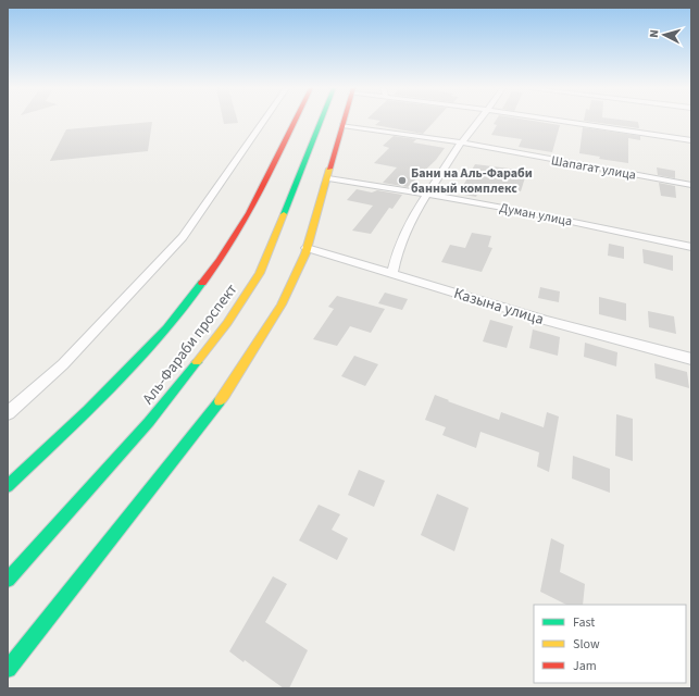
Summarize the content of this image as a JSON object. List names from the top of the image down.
{
  "streets": {
    "street": [
      "Шапагат улица",
      "Думан улица",
      "Казына улица",
      "Аль-Фараби проспект"
    ]
  },
  "places": ["Бани на Аль-Фараби банный комплекс"],
  "legend": ["Fast", "Slow", "Jam"],
  "north": "left"
}
